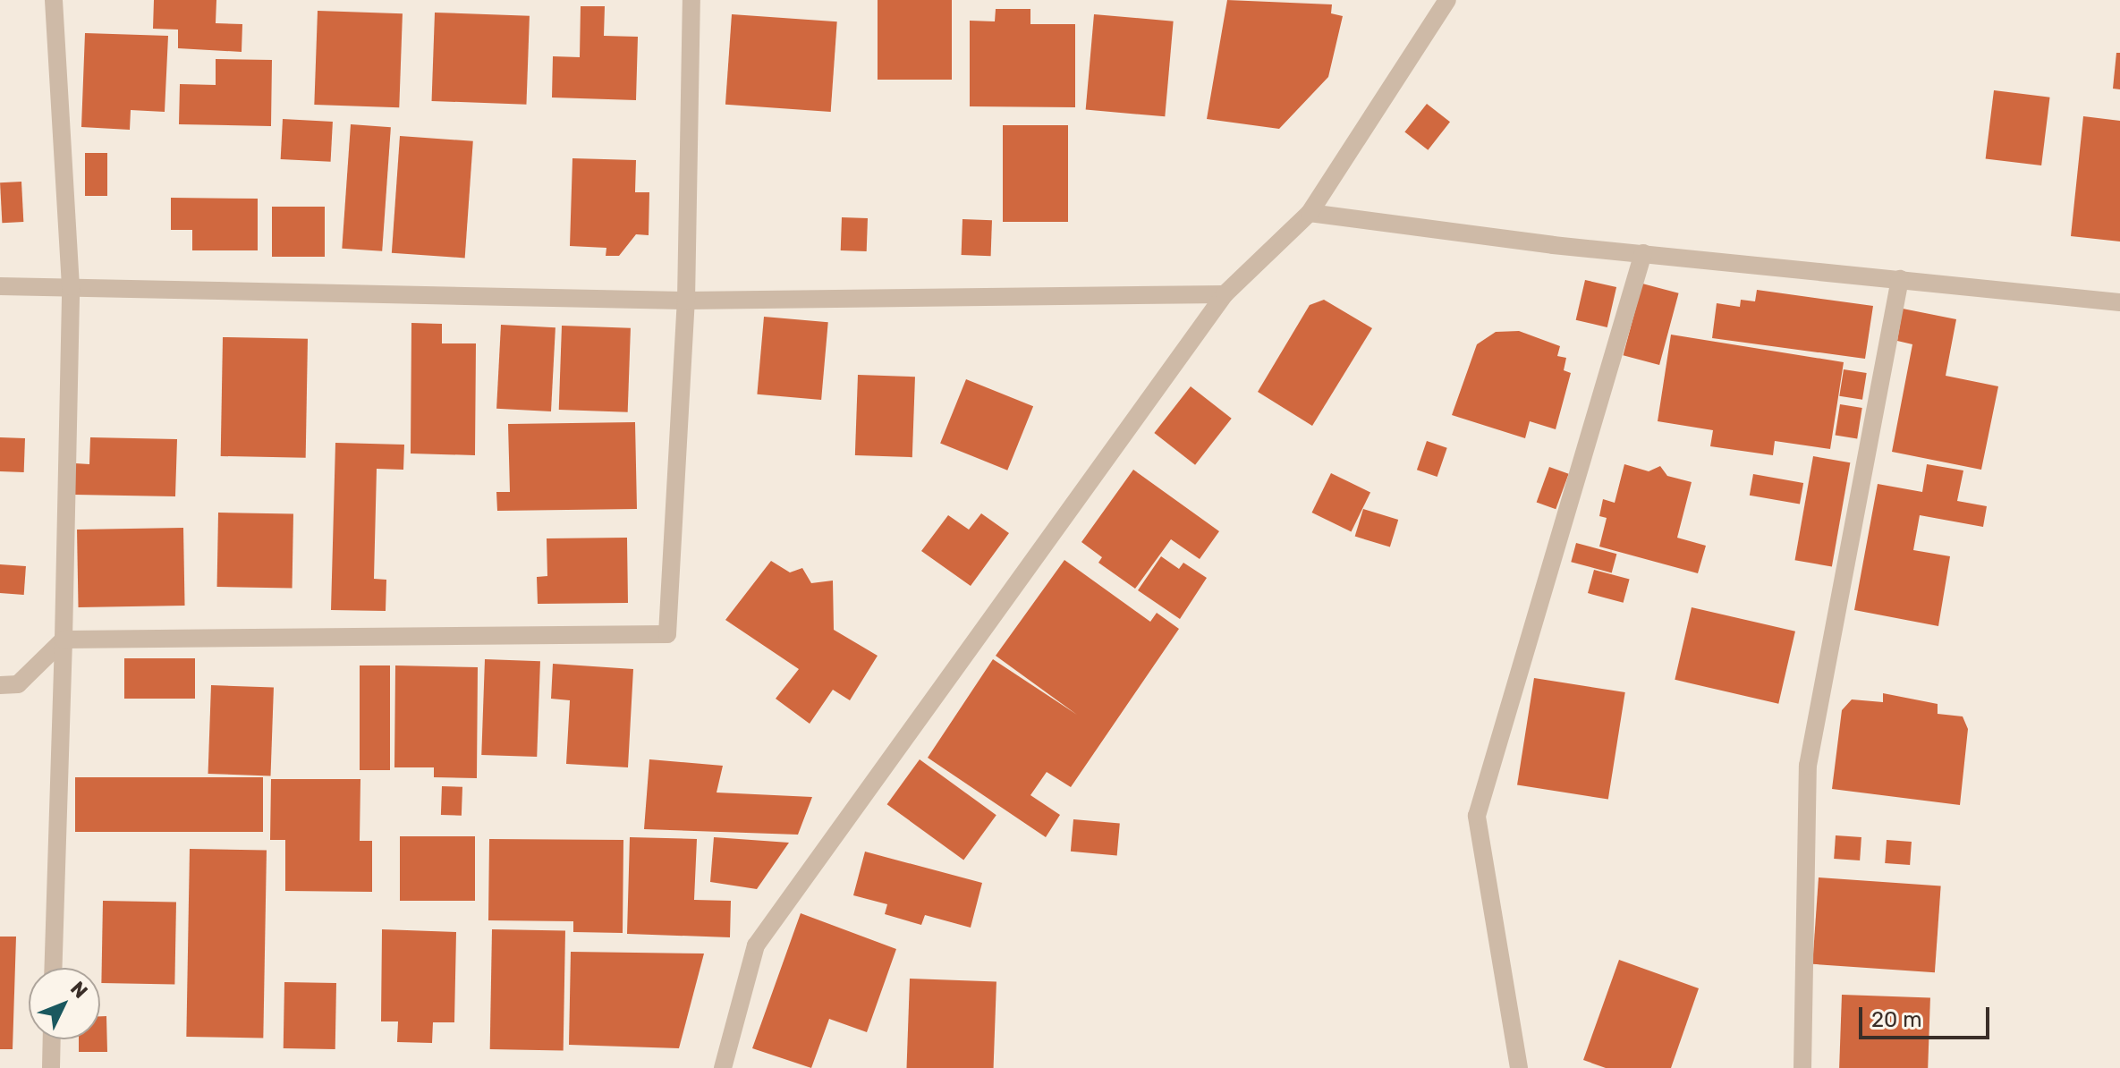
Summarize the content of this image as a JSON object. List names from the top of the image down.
{
  "scale_bar": "20 m",
  "north": "top right"
}
